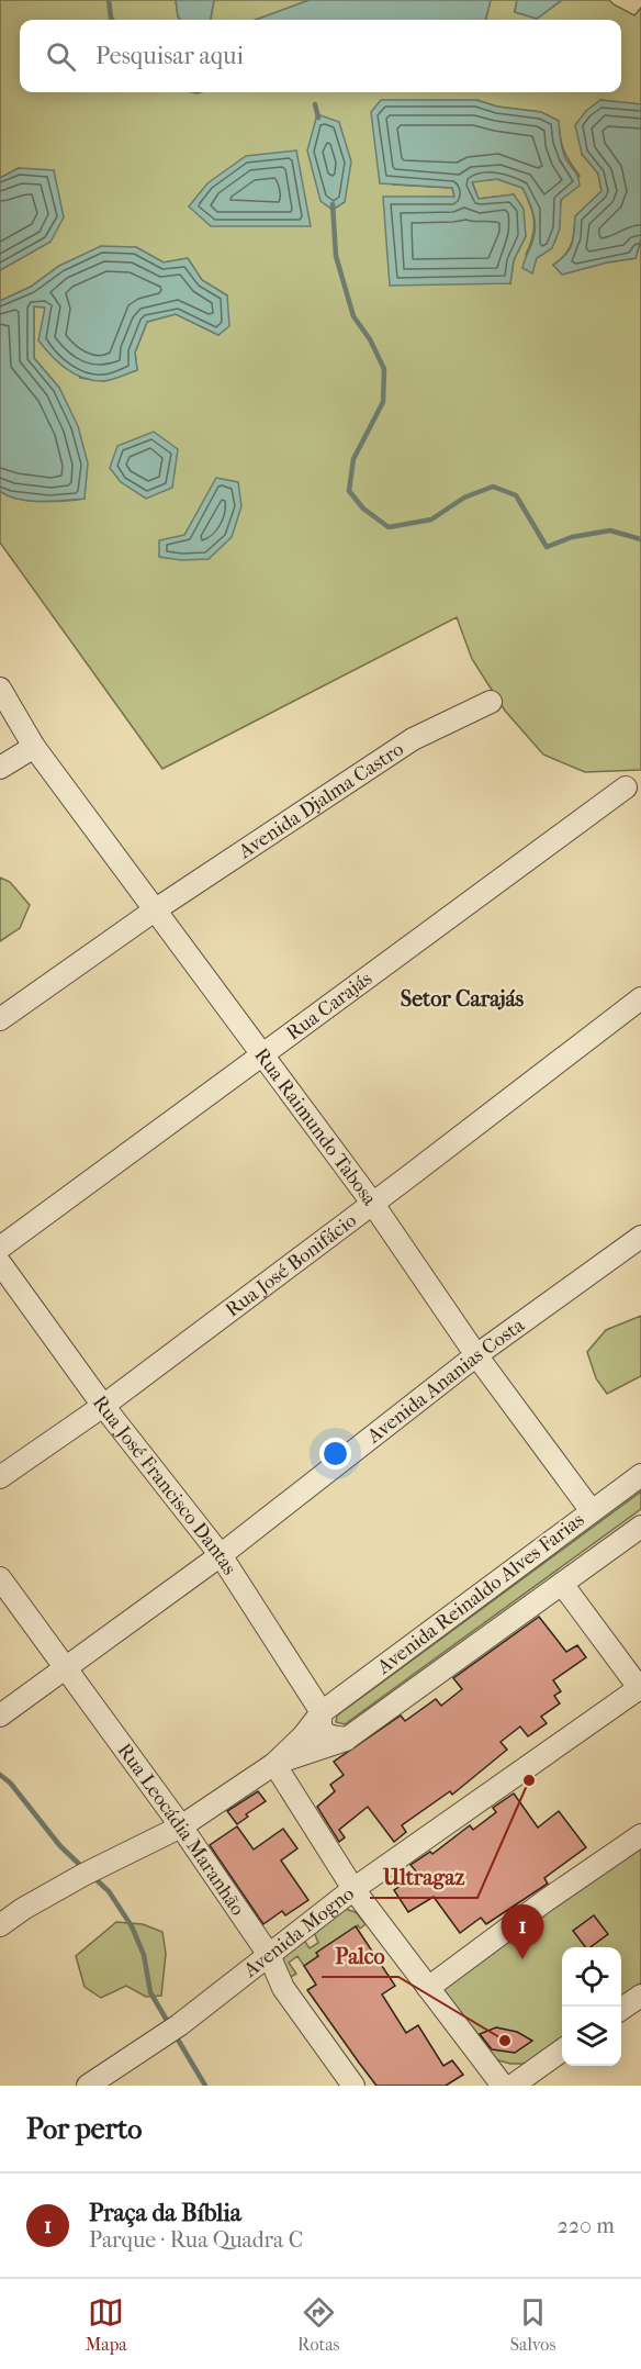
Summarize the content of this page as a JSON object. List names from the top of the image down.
{
  "streets": {
    "street": [
      "Avenida Djalma Castro",
      "Rua Carajás",
      "Rua Raimundo Tabosa",
      "Rua José Bonifácio",
      "Avenida Ananias Costa",
      "Rua José Francisco Dantas",
      "Avenida Reinaldo Alves Farias",
      "Rua Leocádia Maranhão",
      "Avenida Mogno"
    ]
  },
  "crossings": [
    ["Avenida Djalma Castro", "Rua Raimundo Tabosa"],
    ["Rua Carajás", "Rua Raimundo Tabosa"],
    ["Rua Raimundo Tabosa", "Rua José Bonifácio"],
    ["Rua Raimundo Tabosa", "Avenida Ananias Costa"],
    ["Rua Raimundo Tabosa", "Avenida Reinaldo Alves Farias"],
    ["Rua José Bonifácio", "Rua José Francisco Dantas"],
    ["Avenida Ananias Costa", "Rua José Francisco Dantas"],
    ["Avenida Ananias Costa", "Rua Leocádia Maranhão"],
    ["Rua José Francisco Dantas", "Avenida Reinaldo Alves Farias"],
    ["Avenida Reinaldo Alves Farias", "Rua Leocádia Maranhão"],
    ["Rua Leocádia Maranhão", "Avenida Mogno"]
  ],
  "districts": ["Setor Carajás"],
  "places": ["Ultragaz", "Palco"],
  "page": {
    "search": "Pesquisar aqui",
    "pins": "1",
    "heading": "Por perto",
    "list": [
      {
        "mark": "1",
        "name": "Praça da Bíblia",
        "note": "Parque · Rua Quadra C",
        "value": "220 m"
      }
    ],
    "nav": ["Mapa", "Rotas", "Salvos"]
  }
}
